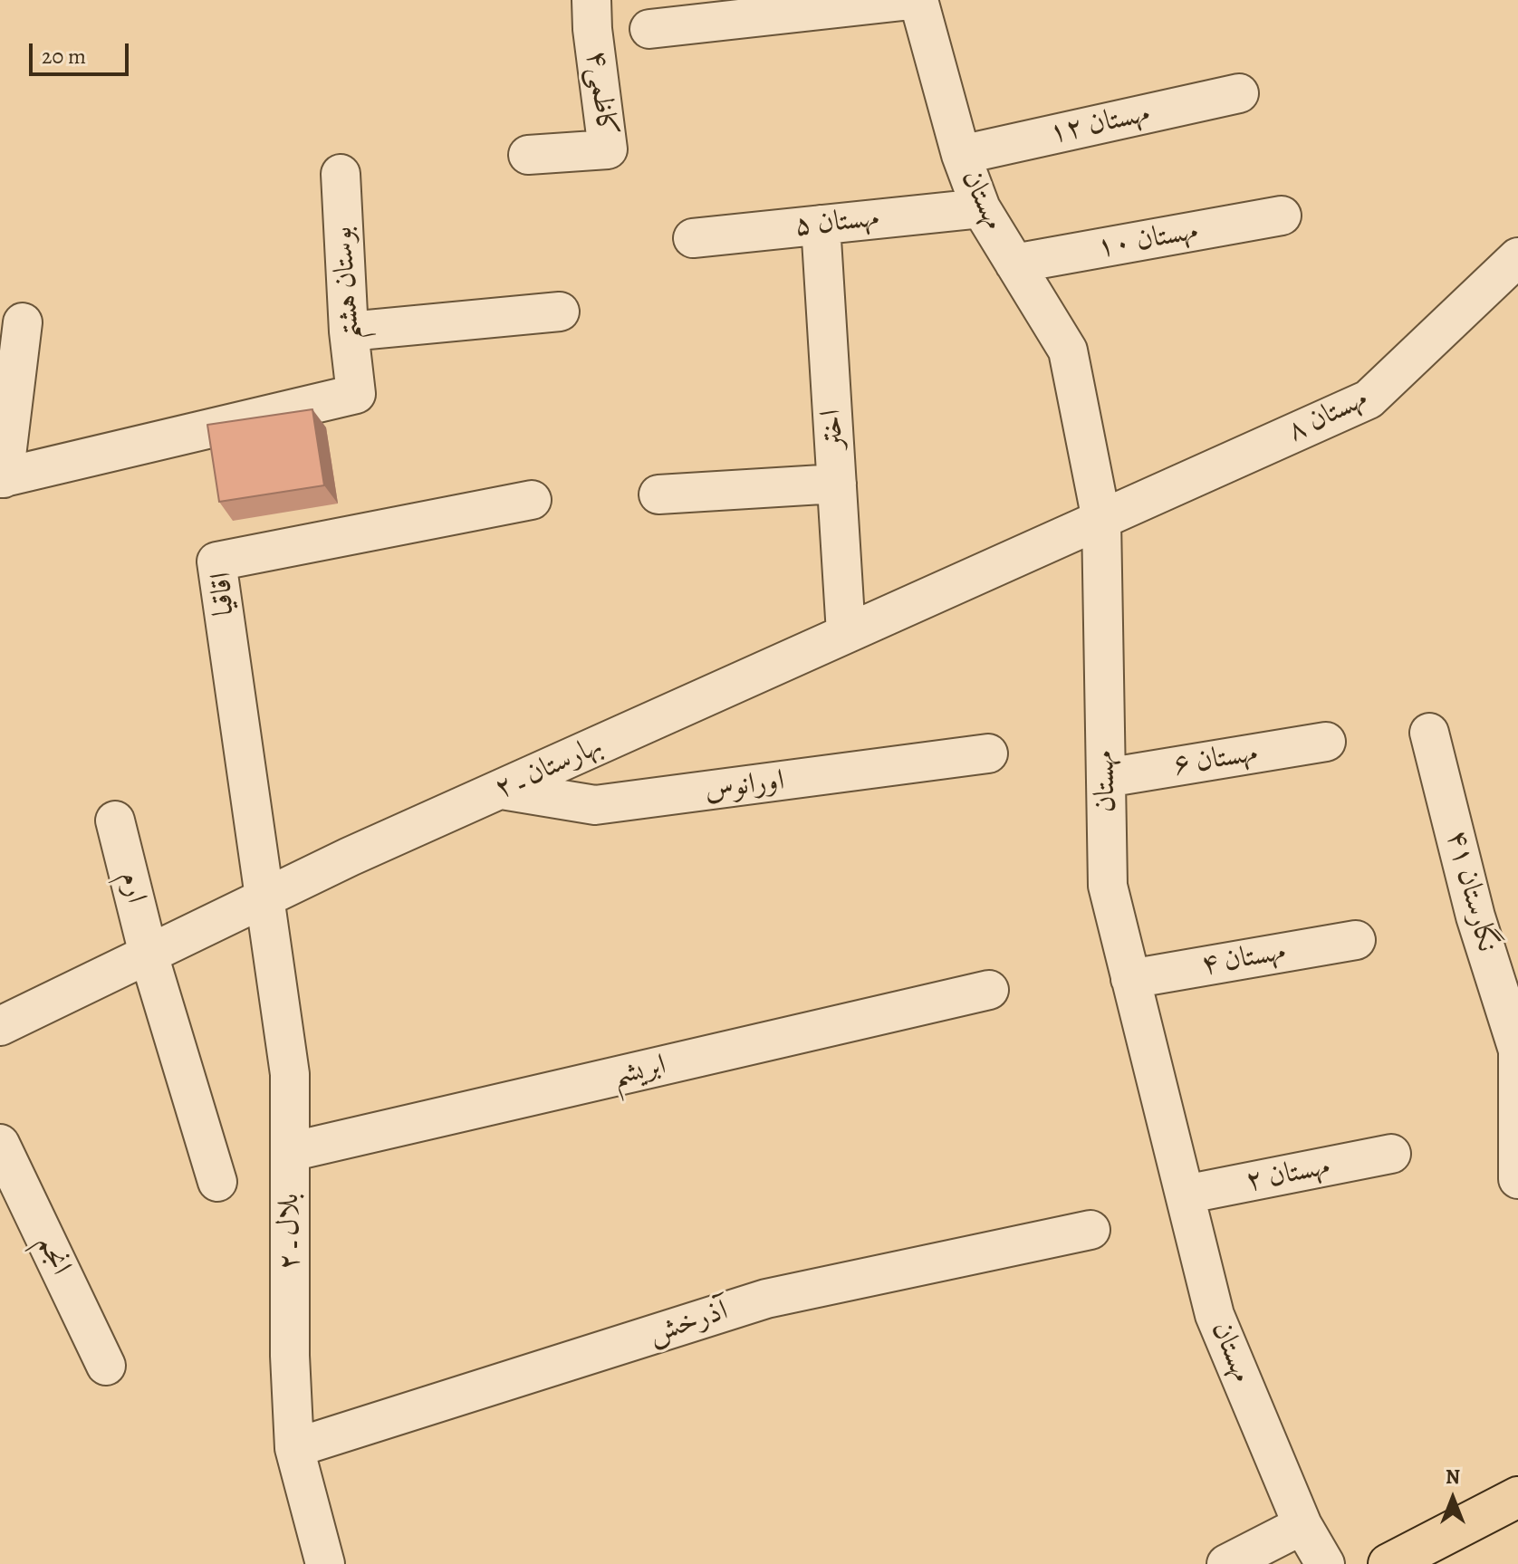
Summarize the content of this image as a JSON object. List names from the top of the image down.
{
  "streets": {
    "street": [
      "کاظمی۴",
      "مهستان ۱۲",
      "مهستان",
      "مهستان ۵",
      "مهستان ۱۰",
      "بوستان هشتم",
      "مهستان ۸",
      "اختر",
      "اقاقیا",
      "مهستان ۶",
      "بهارستان ـ ۲",
      "اورانوس",
      "ارم",
      "نگارستان ۴۱",
      "مهستان ۴",
      "ابریشم",
      "مهستان ۲",
      "بلال ـ ۲",
      "انجم",
      "آذرخش"
    ]
  },
  "crossings": [
    ["مهستان ۱۲", "مهستان"],
    ["مهستان", "مهستان ۵"],
    ["مهستان", "مهستان ۱۰"],
    ["مهستان", "مهستان ۸"],
    ["مهستان", "مهستان ۶"],
    ["مهستان", "بهارستان ـ ۲"],
    ["مهستان", "مهستان ۴"],
    ["مهستان", "مهستان ۲"],
    ["مهستان ۵", "اختر"],
    ["مهستان ۸", "بهارستان ـ ۲"],
    ["اختر", "بهارستان ـ ۲"],
    ["اقاقیا", "بهارستان ـ ۲"],
    ["اقاقیا", "بلال ـ ۲"],
    ["بهارستان ـ ۲", "اورانوس"],
    ["بهارستان ـ ۲", "ارم"],
    ["بهارستان ـ ۲", "بلال ـ ۲"],
    ["ابریشم", "بلال ـ ۲"],
    ["بلال ـ ۲", "آذرخش"]
  ],
  "scale_bar": "20 m",
  "north": "top"
}
